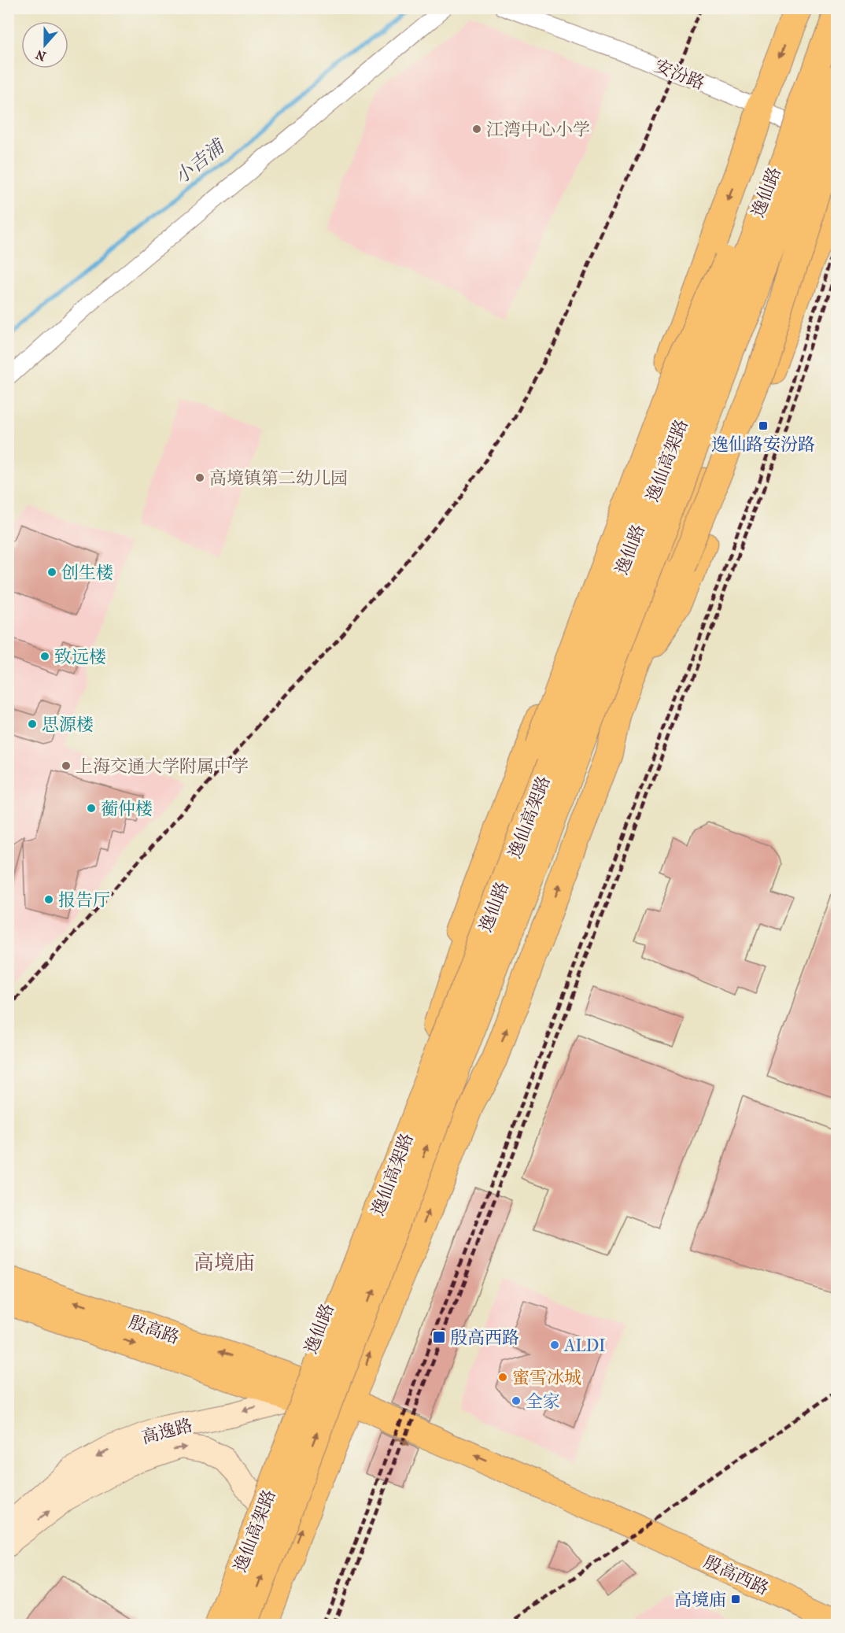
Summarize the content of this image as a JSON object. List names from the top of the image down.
{
  "streets": {
    "main road": [
      "逸仙路",
      "逸仙高架路",
      "殷高路",
      "殷高西路"
    ],
    "street": ["安汾路", "高逸路"]
  },
  "crossings": [
    ["安汾路", "逸仙路"],
    ["逸仙路", "逸仙高架路"],
    ["逸仙路", "殷高路"],
    ["逸仙路", "高逸路"],
    ["逸仙路", "殷高西路"],
    ["殷高路", "高逸路"],
    ["殷高路", "殷高西路"],
    ["高逸路", "殷高西路"]
  ],
  "districts": ["高境庙"],
  "water": ["小吉浦"],
  "places": {
    "other": [
      "江湾中心小学",
      "高境镇第二幼儿园",
      "创生楼",
      "致远楼",
      "思源楼",
      "上海交通大学附属中学",
      "蘅仲楼",
      "报告厅",
      "ALDI",
      "蜜雪冰城",
      "全家"
    ],
    "transit": ["逸仙路安汾路", "殷高西路", "高境庙"]
  },
  "north": "bottom"
}
